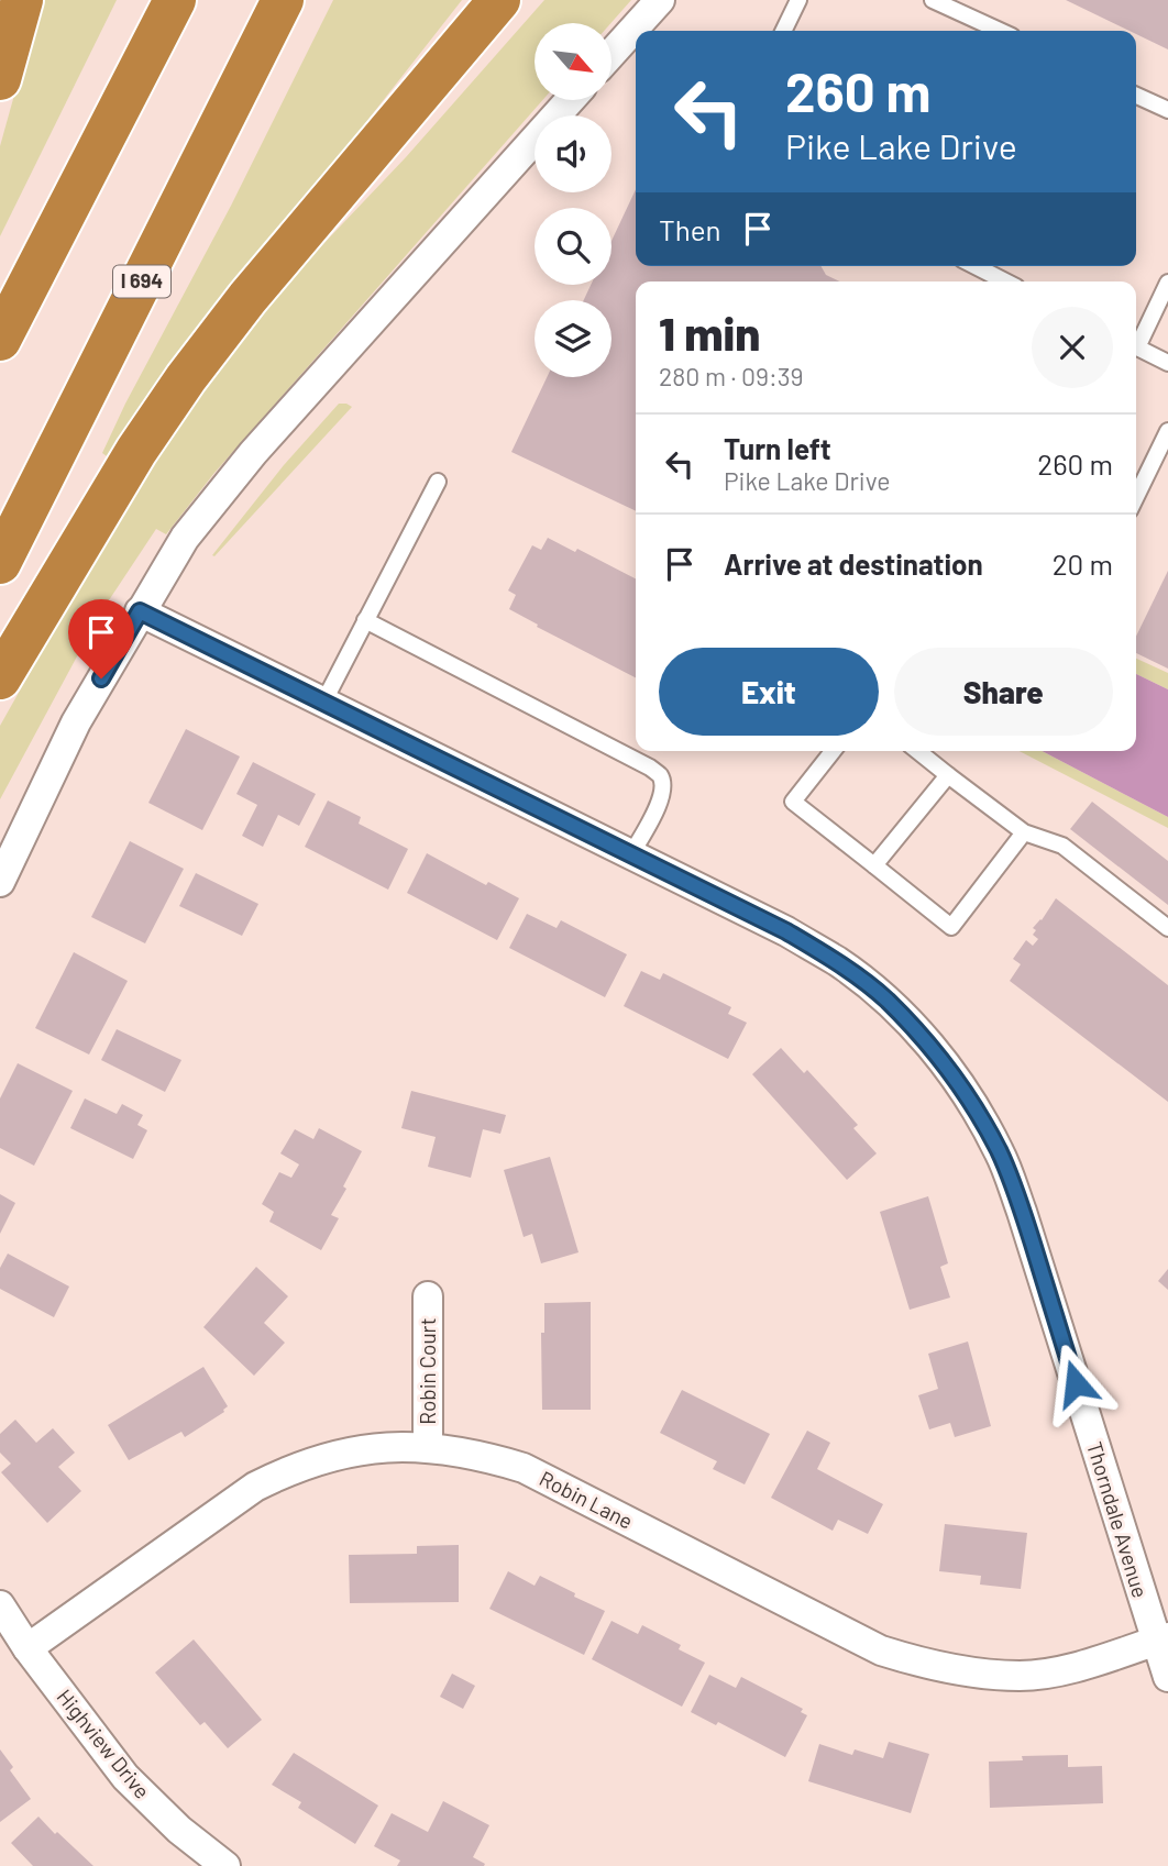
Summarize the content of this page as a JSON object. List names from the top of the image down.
{
  "streets": {
    "highway": ["I 694"],
    "street": [
      "Robin Court",
      "Robin Lane",
      "Thorndale Avenue",
      "Highview Drive"
    ]
  },
  "crossings": [
    ["Robin Court", "Robin Lane"],
    ["Robin Lane", "Thorndale Avenue"],
    ["Robin Lane", "Highview Drive"]
  ],
  "north": "bottom right",
  "page": {
    "turn": ["260 m", "Pike Lake Drive"],
    "then": "Then",
    "heading": ["1 min", "280 m · 09:39"],
    "list": [
      {
        "name": "Turn left",
        "note": "Pike Lake Drive",
        "value": "260 m"
      },
      {
        "name": "Arrive at destination",
        "value": "20 m"
      }
    ],
    "buttons": ["Exit", "Share"]
  }
}
